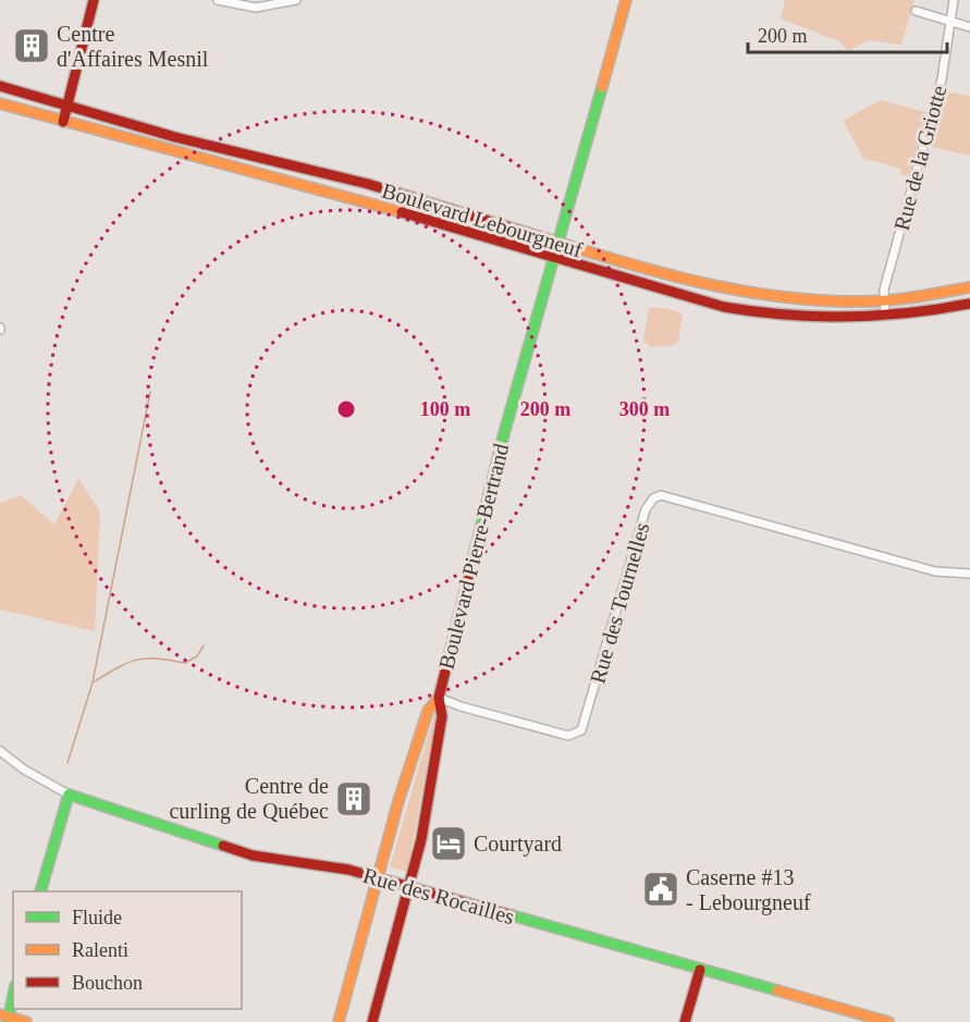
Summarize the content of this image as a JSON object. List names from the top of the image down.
{
  "streets": {
    "main road": ["Boulevard Lebourgneuf", "Boulevard Pierre-Bertrand", "Rue des Rocailles"],
    "street": ["Rue de la Griotte", "Rue des Tournelles"]
  },
  "crossings": [
    ["Rue de la Griotte", "Boulevard Lebourgneuf"],
    ["Boulevard Lebourgneuf", "Boulevard Pierre-Bertrand"],
    ["Boulevard Pierre-Bertrand", "Rue des Tournelles"],
    ["Boulevard Pierre-Bertrand", "Rue des Rocailles"]
  ],
  "places": {
    "building": ["Centre d'Affaires Mesnil", "Centre de curling de Québec"],
    "hotel": ["Courtyard"],
    "public building": ["Caserne #13 - Lebourgneuf"]
  },
  "legend": ["Fluide", "Ralenti", "Bouchon"],
  "scale_bar": "200 m",
  "rings": ["100 m", "200 m", "300 m"]
}
